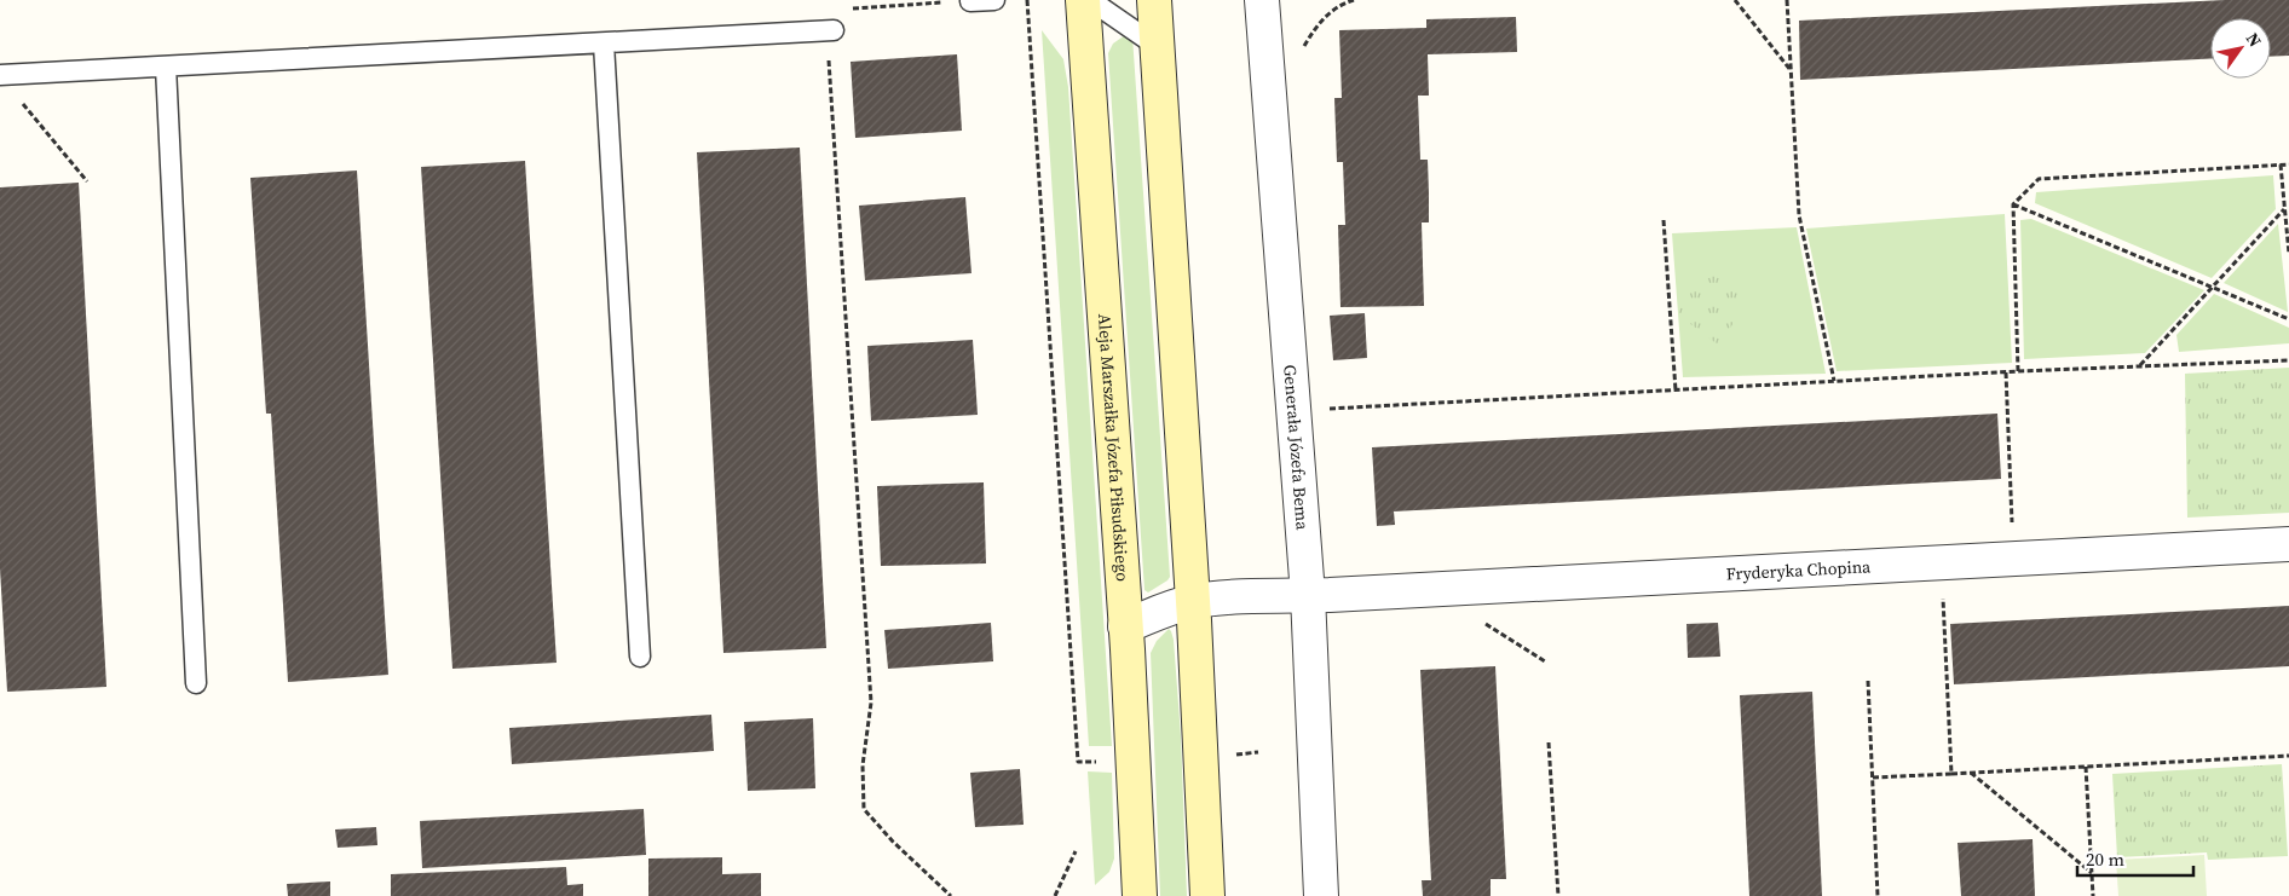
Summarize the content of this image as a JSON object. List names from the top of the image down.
{
  "streets": {
    "street": ["Aleja Marszałka Józefa Piłsudskiego", "Generała Józefa Bema", "Fryderyka Chopina"]
  },
  "crossings": [
    ["Aleja Marszałka Józefa Piłsudskiego", "Fryderyka Chopina"],
    ["Generała Józefa Bema", "Fryderyka Chopina"]
  ],
  "scale_bar": "20 m",
  "north": "top right"
}
